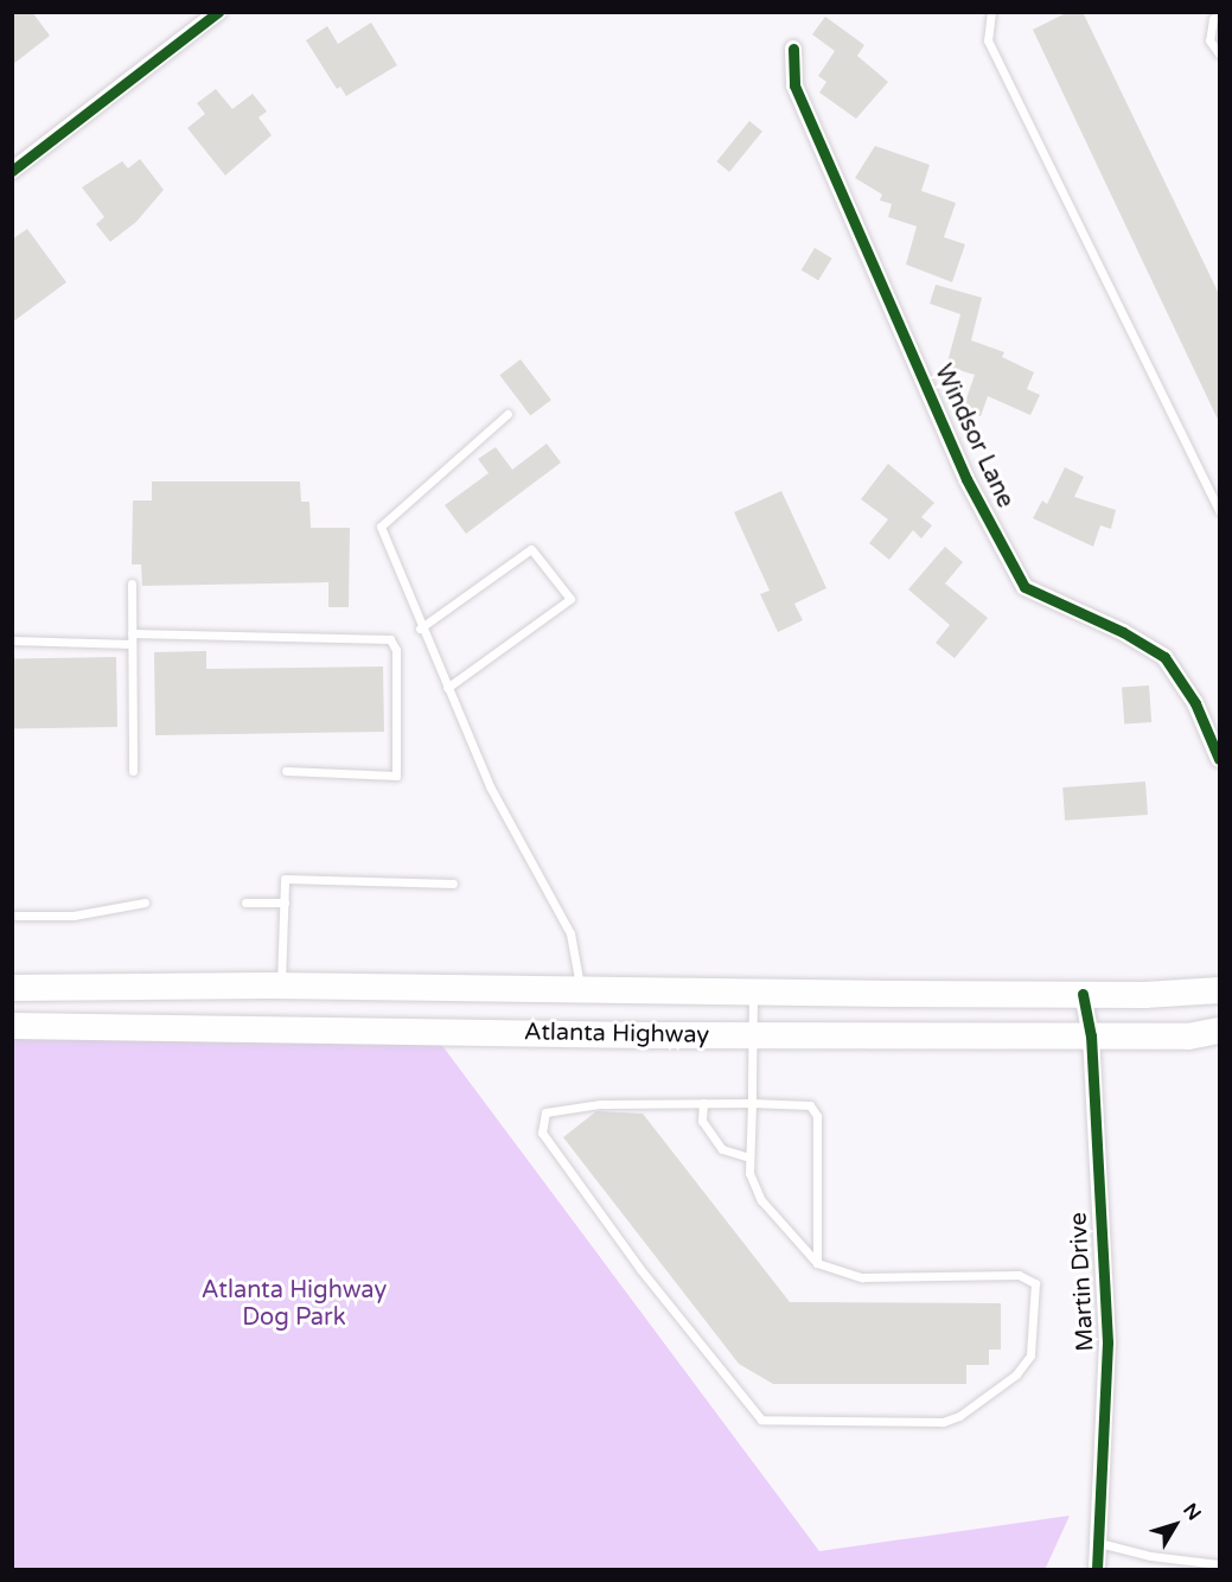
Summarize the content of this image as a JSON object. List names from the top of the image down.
{
  "streets": {
    "main road": ["Atlanta Highway"],
    "street": ["Windsor Lane", "Martin Drive"]
  },
  "crossings": [
    ["Atlanta Highway", "Martin Drive"]
  ],
  "parks": ["Atlanta Highway Dog Park"],
  "north": "top right"
}
